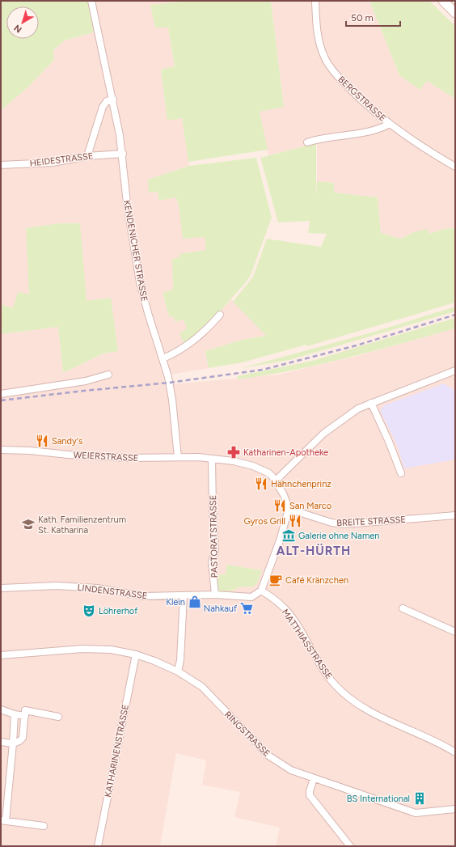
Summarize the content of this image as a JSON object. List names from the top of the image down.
{
  "streets": {
    "street": [
      "BERGSTRASSE",
      "HEIDESTRASSE",
      "KENDENICHER STRASSE",
      "WEIERSTRASSE",
      "BREITE STRASSE",
      "PASTORATSTRASSE",
      "LINDENSTRASSE",
      "MATTHIASSTRASSE",
      "RINGSTRASSE",
      "KATHARINENSTRASSE"
    ]
  },
  "crossings": [
    ["HEIDESTRASSE", "KENDENICHER STRASSE"],
    ["KENDENICHER STRASSE", "WEIERSTRASSE"],
    ["WEIERSTRASSE", "PASTORATSTRASSE"],
    ["PASTORATSTRASSE", "LINDENSTRASSE"],
    ["LINDENSTRASSE", "MATTHIASSTRASSE"],
    ["RINGSTRASSE", "KATHARINENSTRASSE"]
  ],
  "districts": ["ALT-HÜRTH"],
  "places": {
    "restaurant": [
      "Sandy's",
      "Hähnchenprinz",
      "San Marco",
      "Gyros Grill"
    ],
    "pharmacy": ["Katharinen-Apotheke"],
    "school or university": ["Kath. Familienzentrum St. Katharina"],
    "museum": ["Galerie ohne Namen"],
    "cafe": ["Café Kränzchen"],
    "shop": ["Klein"],
    "supermarket": ["Nahkauf"],
    "theatre": ["Löhrerhof"],
    "building": ["BS International"]
  },
  "scale_bar": "50 m",
  "north": "bottom left"
}
